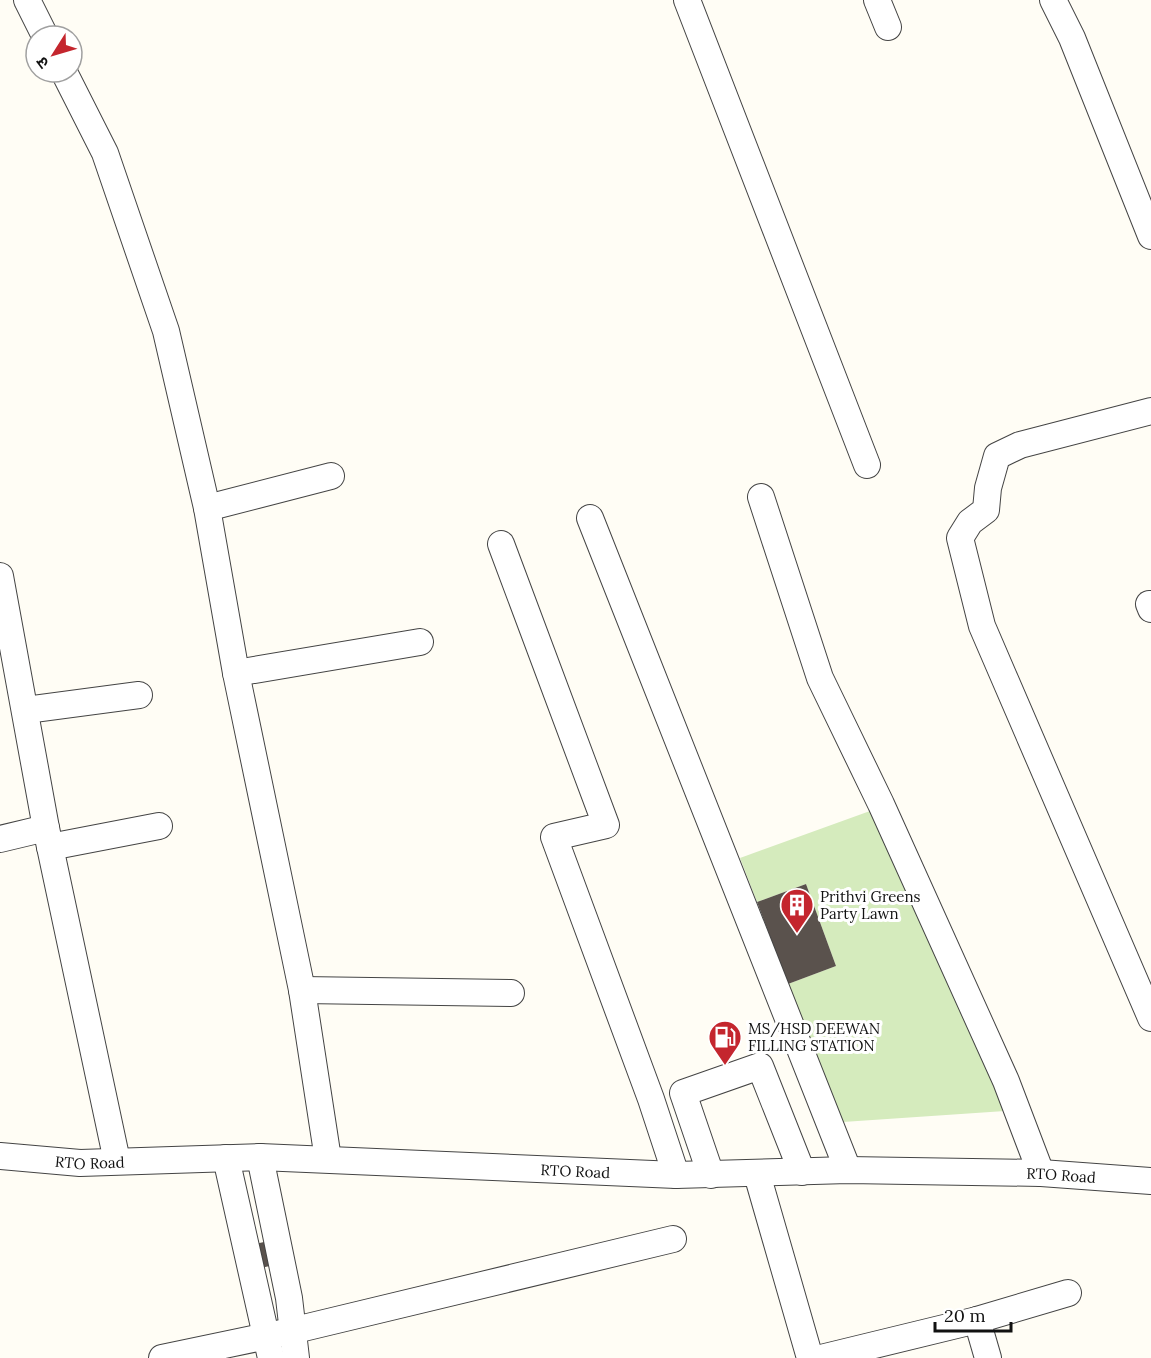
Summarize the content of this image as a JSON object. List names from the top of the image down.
{
  "streets": {
    "street": ["RTO Road"]
  },
  "places": {
    "building": ["Prithvi Greens Party Lawn"],
    "fuel station": ["MS/HSD DEEWAN FILLING STATION"]
  },
  "scale_bar": "20 m",
  "north": "bottom left"
}
